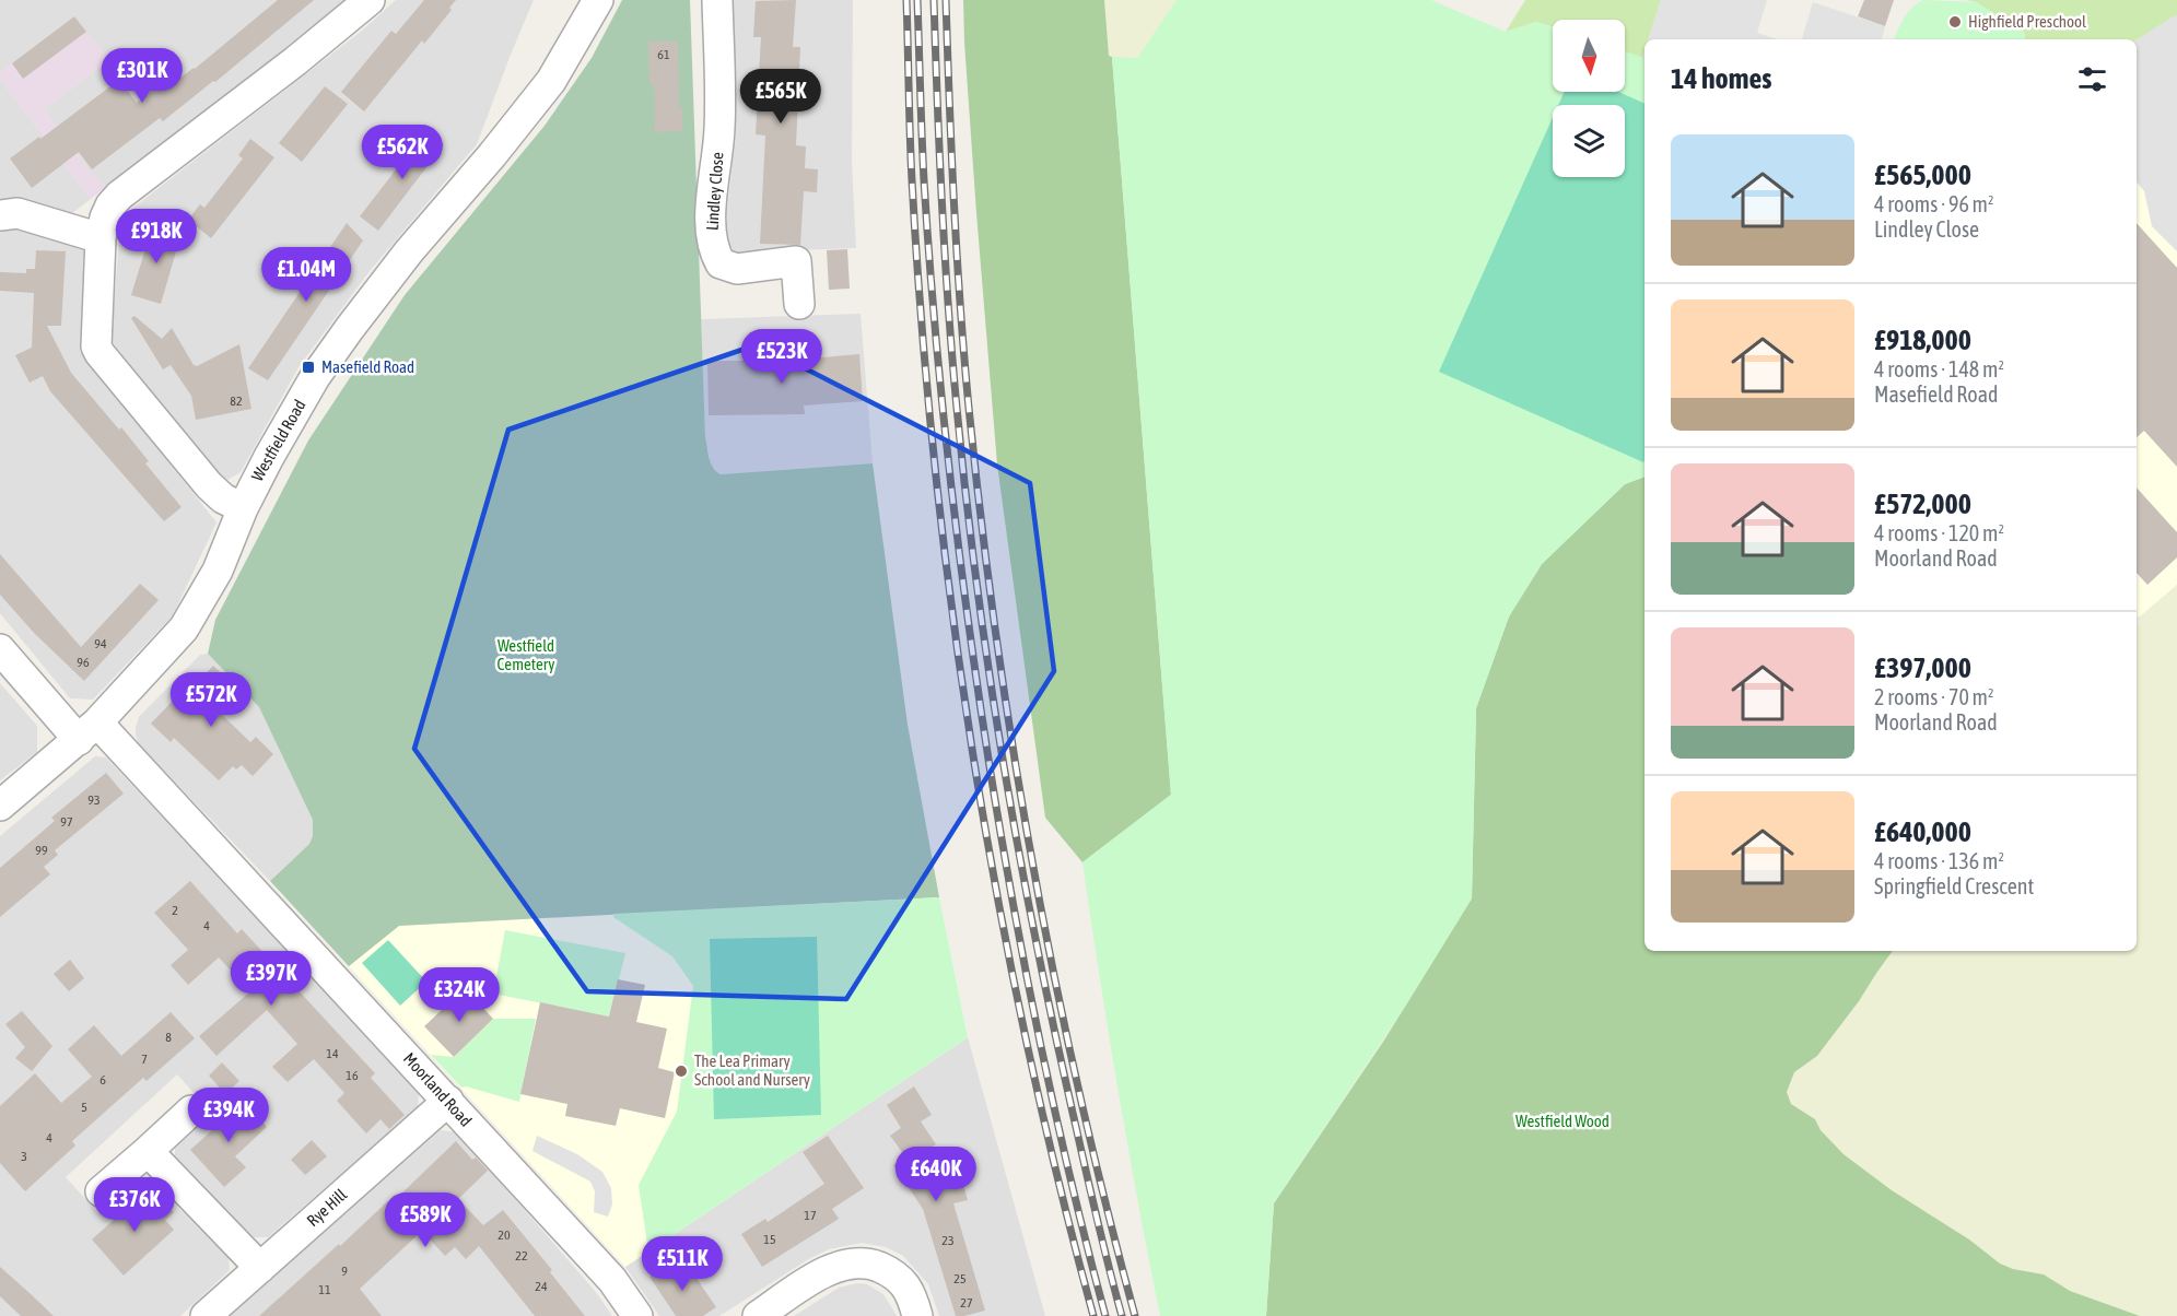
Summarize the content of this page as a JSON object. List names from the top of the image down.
{
  "streets": {
    "street": [
      "Lindley Close",
      "Westfield Road",
      "Moorland Road",
      "Rye Hill"
    ]
  },
  "crossings": [
    ["Westfield Road", "Moorland Road"],
    ["Moorland Road", "Rye Hill"]
  ],
  "parks": ["Westfield Cemetery", "Westfield Wood"],
  "places": {
    "other": ["Highfield Preschool", "The Lea Primary School and Nursery"],
    "transit": ["Masefield Road"]
  },
  "house_numbers": [
    "61",
    "82",
    "94",
    "96",
    "93",
    "97",
    "99",
    "2",
    "4",
    "8",
    "14",
    "7",
    "16",
    "6",
    "5",
    "4",
    "3",
    "17",
    "20",
    "15",
    "23",
    "22",
    "9",
    "25",
    "24",
    "11",
    "27"
  ],
  "north": "bottom",
  "page": {
    "heading": "14 homes",
    "price": [
      "£301K",
      "£565K",
      "£562K",
      "£918K",
      "£1.04M",
      "£523K",
      "£572K",
      "£397K",
      "£324K",
      "£394K",
      "£640K",
      "£376K",
      "£589K",
      "£511K"
    ],
    "list": [
      {
        "name": "£565,000",
        "note": "4 rooms · 96 m² · Lindley Close"
      },
      {
        "name": "£918,000",
        "note": "4 rooms · 148 m² · Masefield Road"
      },
      {
        "name": "£572,000",
        "note": "4 rooms · 120 m² · Moorland Road"
      },
      {
        "name": "£397,000",
        "note": "2 rooms · 70 m² · Moorland Road"
      },
      {
        "name": "£640,000",
        "note": "4 rooms · 136 m² · Springfield Crescent"
      }
    ]
  }
}
